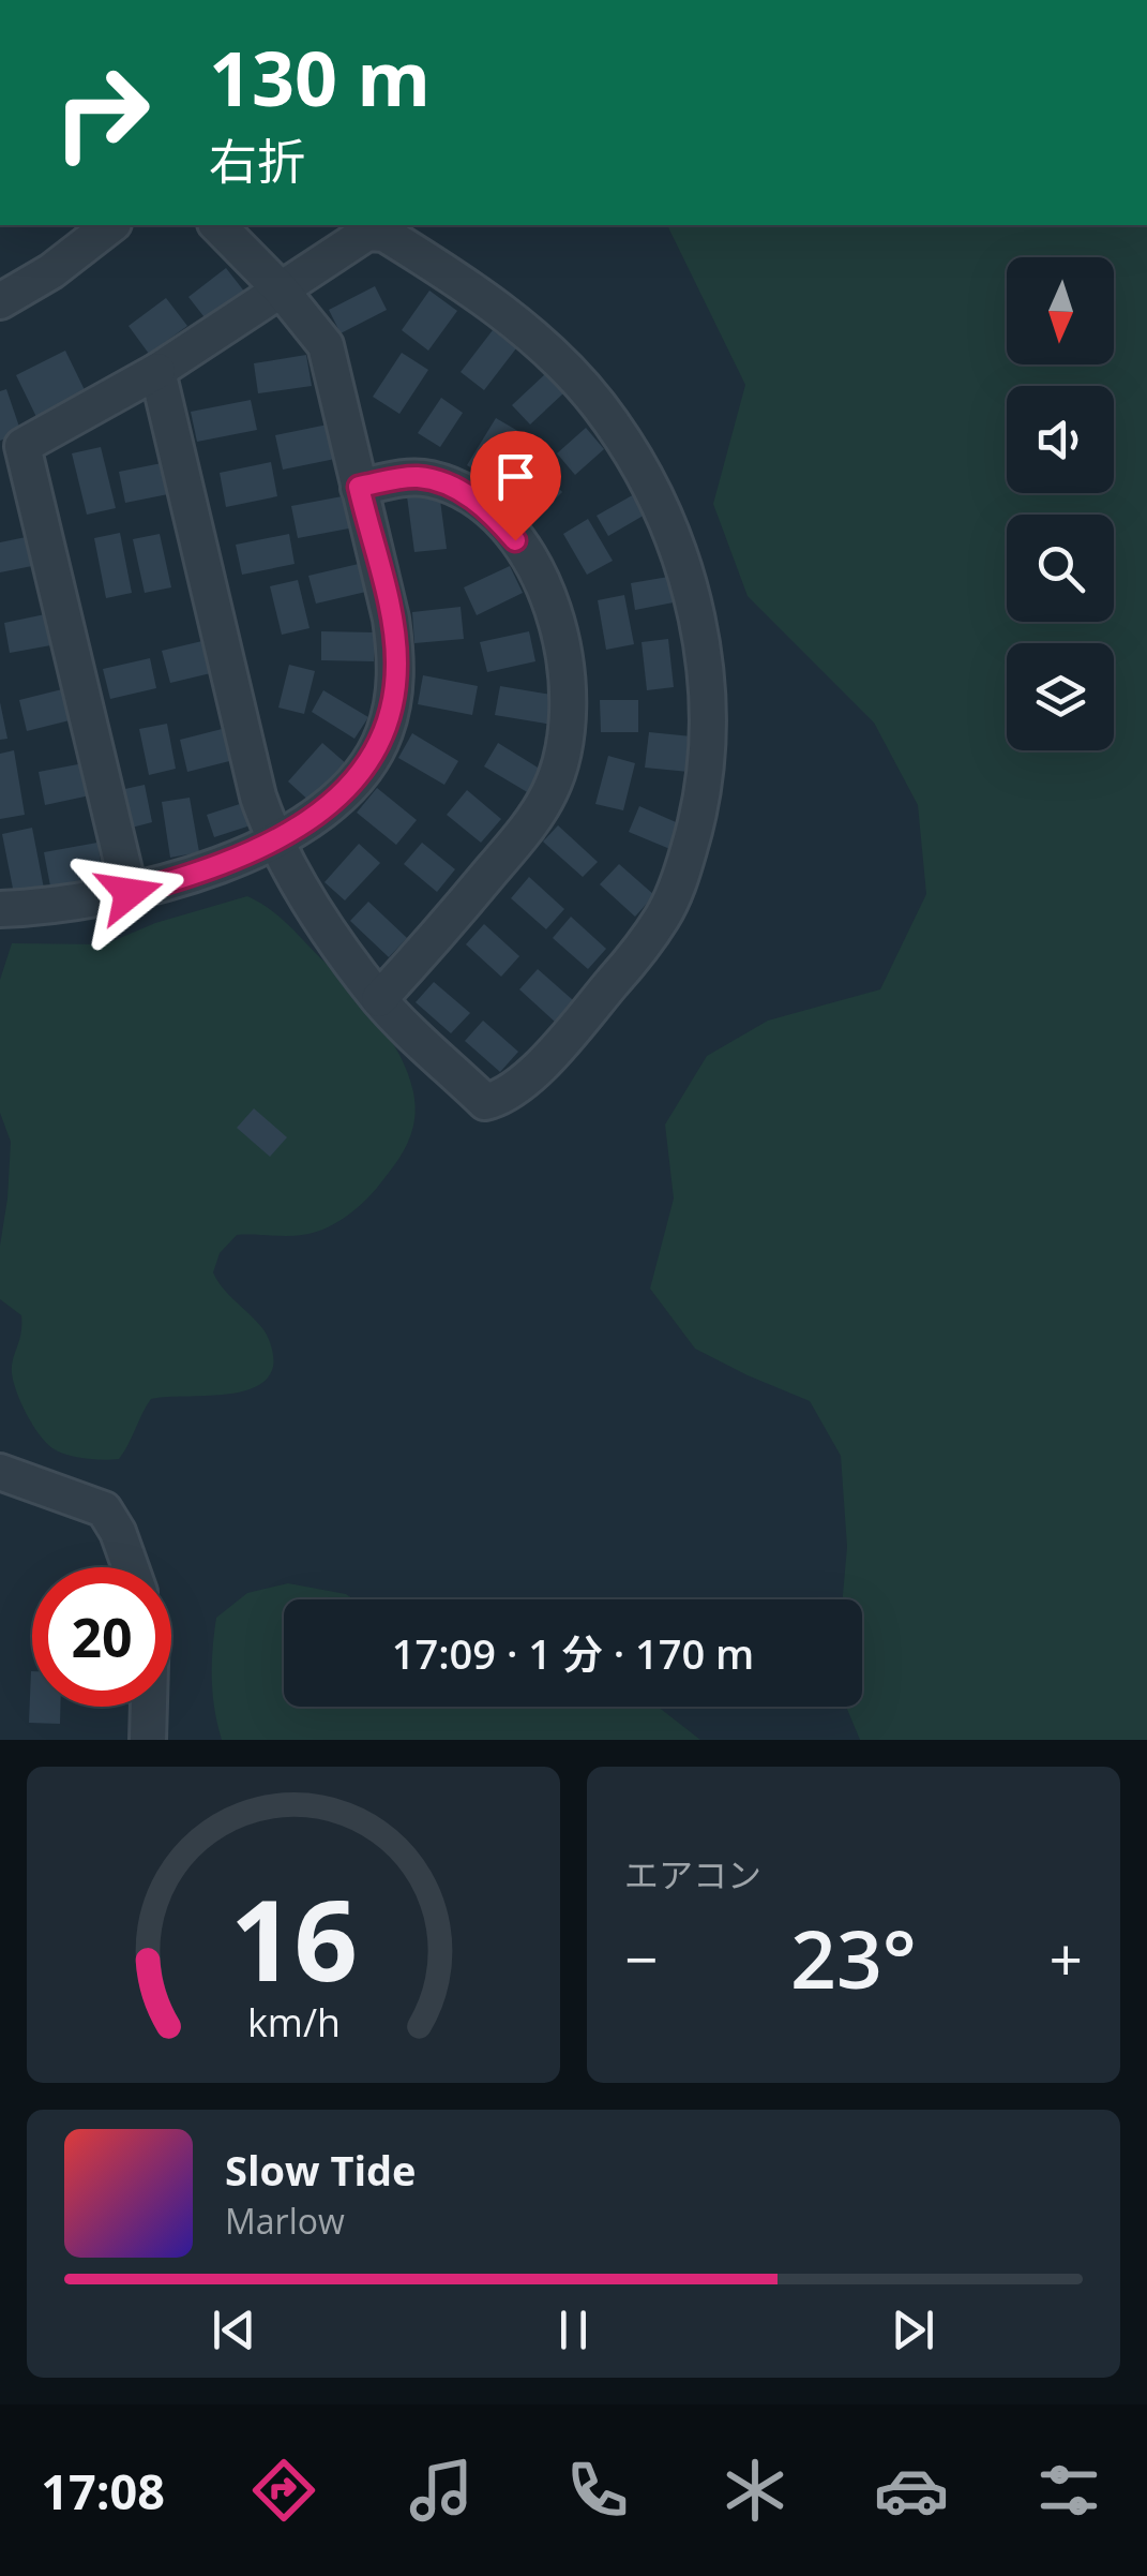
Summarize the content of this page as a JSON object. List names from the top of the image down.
{
  "north": "bottom",
  "page": {
    "turn": ["130 m", "右折"],
    "limit": "20",
    "trip": "17:09 · 1 分 · 170 m",
    "tile": "エアコン",
    "heat": ["−", "23°", "+"],
    "song": ["Slow Tide", "Marlow"],
    "tabs": "17:08",
    "gauge": ["16", "km/h"]
  }
}
